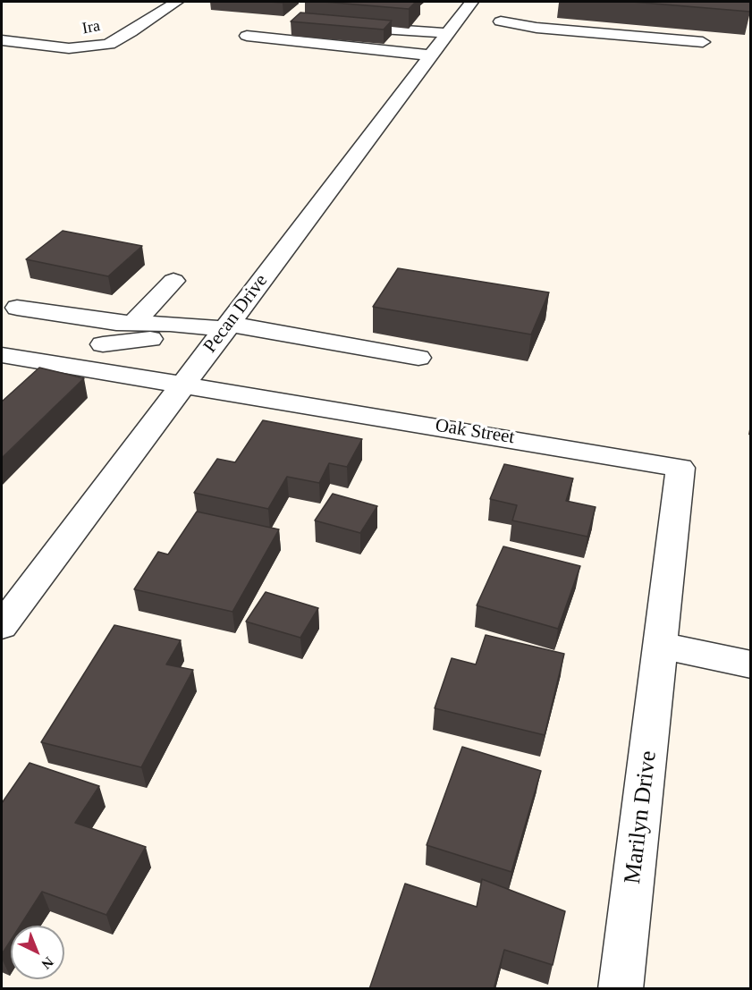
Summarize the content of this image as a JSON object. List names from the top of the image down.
{
  "streets": {
    "street": [
      "Ira",
      "Pecan Drive",
      "Oak Street",
      "Marilyn Drive"
    ]
  },
  "crossings": [
    ["Pecan Drive", "Oak Street"],
    ["Oak Street", "Marilyn Drive"]
  ],
  "north": "bottom right"
}
